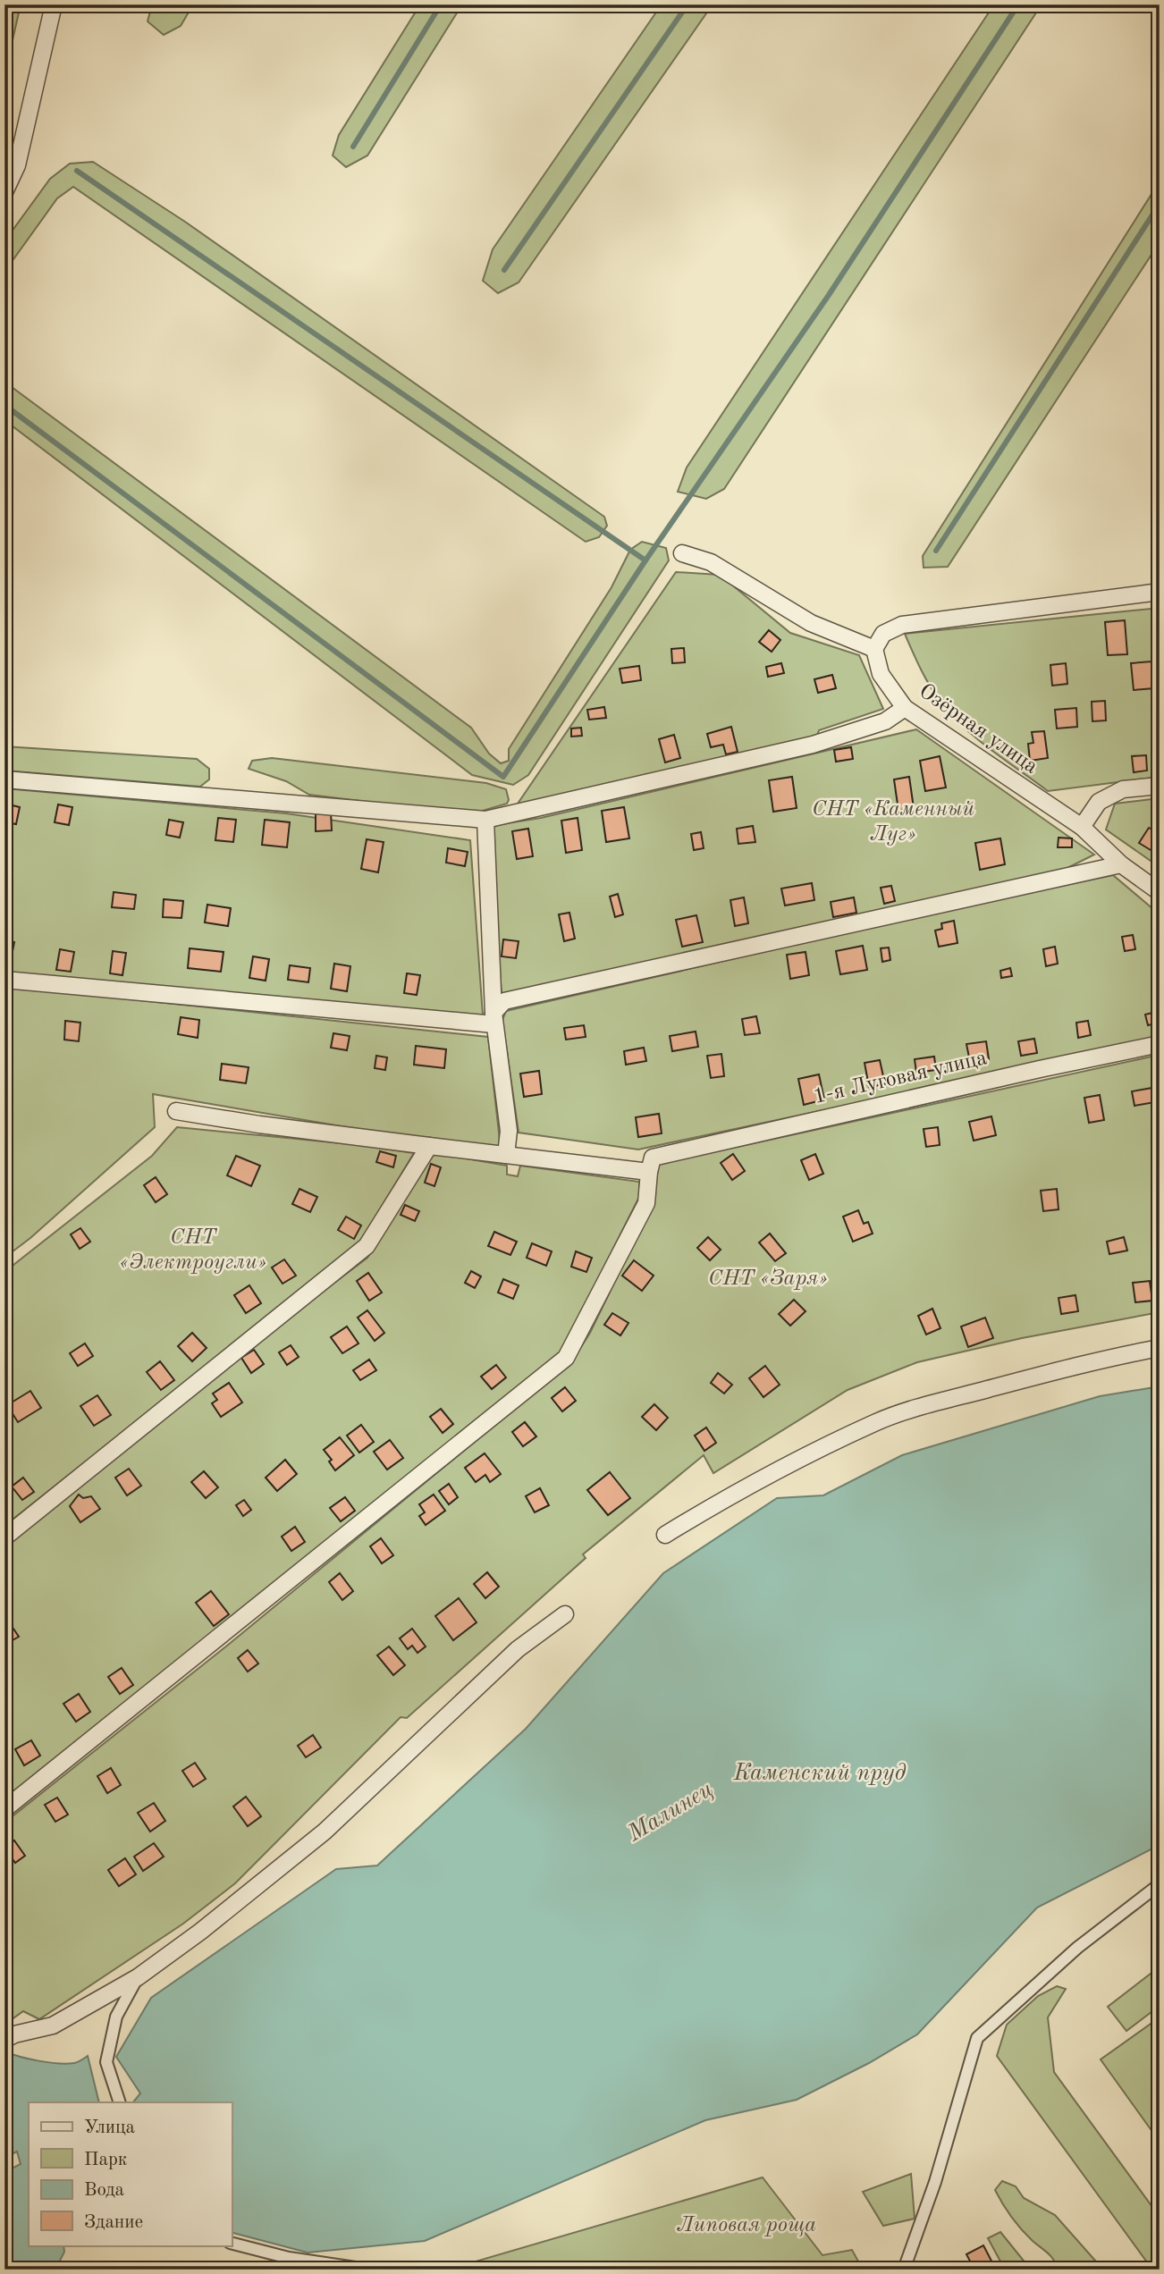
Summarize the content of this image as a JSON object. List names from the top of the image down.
{
  "streets": {
    "street": ["Озёрная улица", "1-я Луговая улица"]
  },
  "water": ["Каменский пруд", "Малинец"],
  "parks": [
    "СНТ «Каменный Луг»",
    "СНТ «Электроугли»",
    "СНТ «Заря»",
    "Липовая роща"
  ],
  "legend": [
    "Улица",
    "Парк",
    "Вода",
    "Здание"
  ]
}
